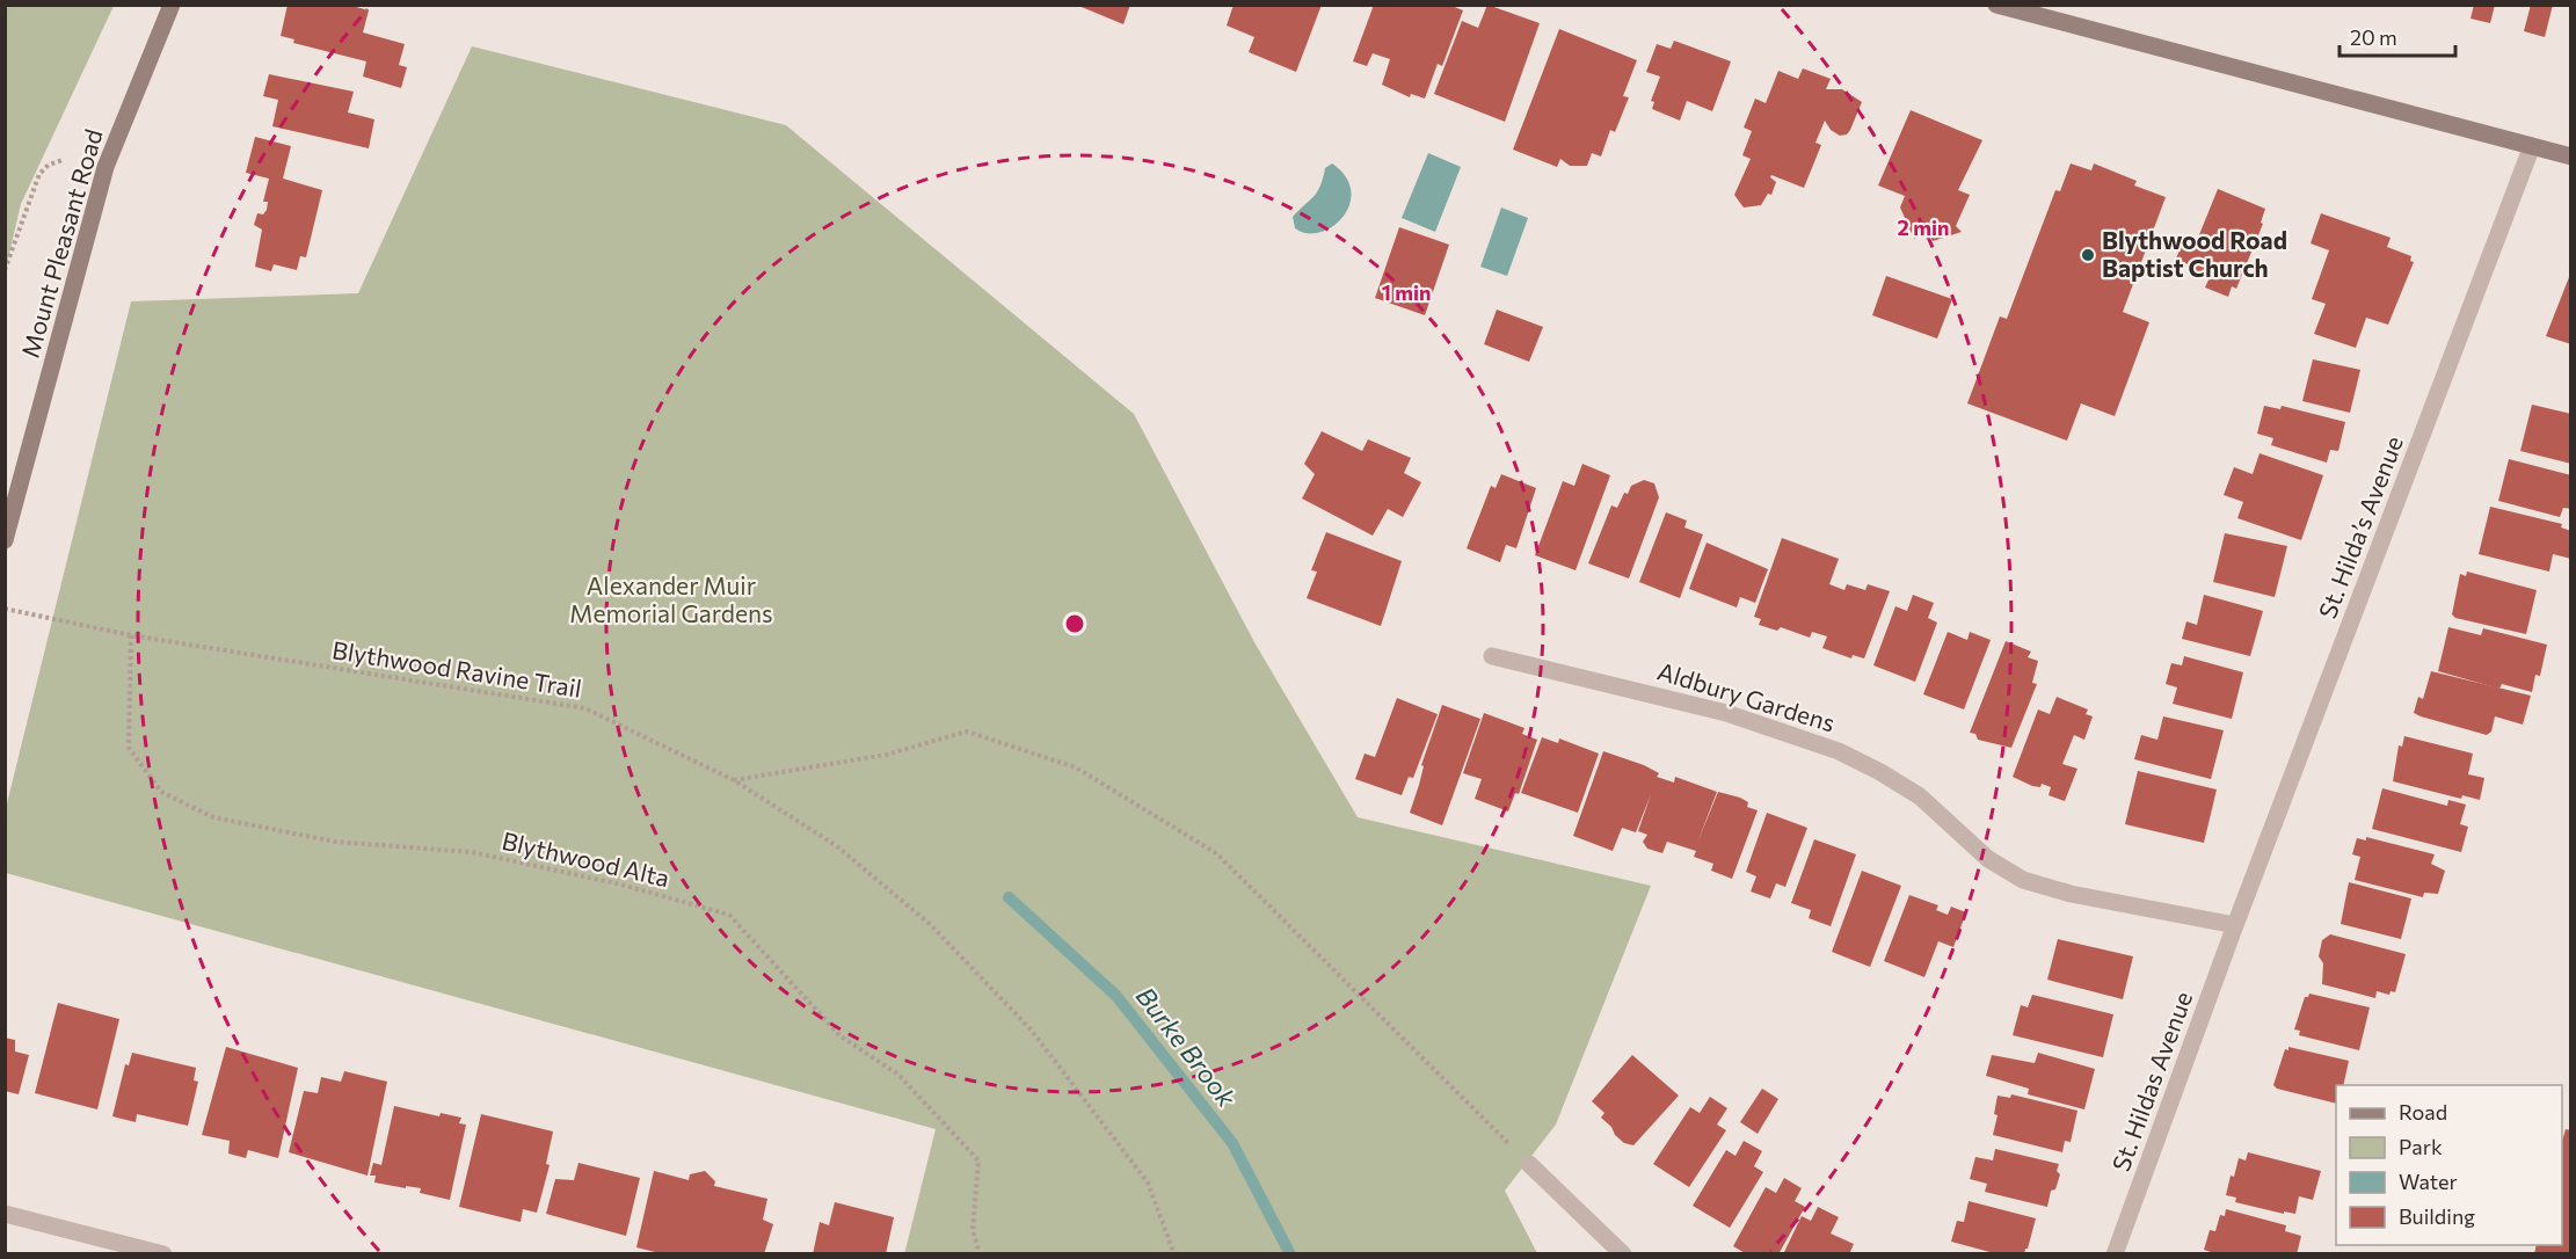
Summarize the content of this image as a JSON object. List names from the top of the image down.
{
  "streets": {
    "street": [
      "Mount Pleasant Road",
      "St. Hilda’s Avenue",
      "Aldbury Gardens",
      "St. Hildas Avenue"
    ],
    "path": ["Blythwood Ravine Trail", "Blythwood Alta"]
  },
  "crossings": [
    ["St. Hilda’s Avenue", "Aldbury Gardens"],
    ["St. Hilda’s Avenue", "St. Hildas Avenue"],
    ["Blythwood Ravine Trail", "Blythwood Alta"],
    ["Aldbury Gardens", "St. Hildas Avenue"]
  ],
  "water": ["Burke Brook"],
  "parks": ["Alexander Muir Memorial Gardens"],
  "places": ["Blythwood Road Baptist Church"],
  "legend": [
    "Road",
    "Park",
    "Water",
    "Building"
  ],
  "scale_bar": "20 m",
  "rings": ["2 min", "1 min"]
}
